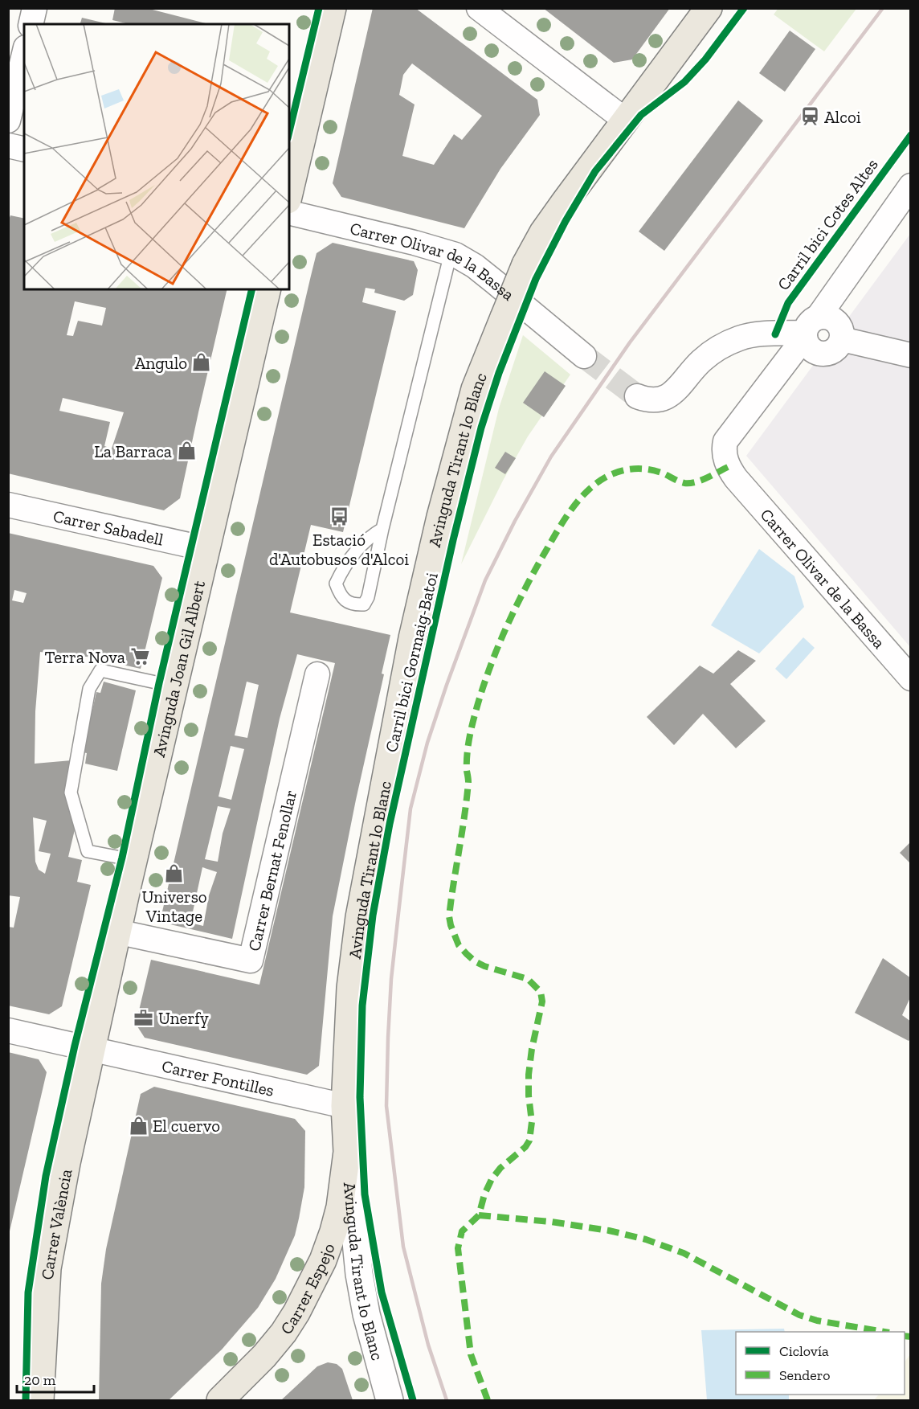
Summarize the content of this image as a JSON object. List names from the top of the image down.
{
  "streets": {
    "main road": [
      "Avinguda Tirant lo Blanc",
      "Avinguda Joan Gil Albert",
      "Carrer València",
      "Carrer Espejo"
    ],
    "street": [
      "Carrer Olivar de la Bassa",
      "Carrer Sabadell",
      "Carrer Bernat Fenollar",
      "Carrer Fontilles"
    ],
    "cycle path": ["Carril bici Cotes Altes", "Carril bici Gormaig-Batoi"]
  },
  "crossings": [
    ["Avinguda Tirant lo Blanc", "Carrer Fontilles"],
    ["Avinguda Tirant lo Blanc", "Carrer Espejo"],
    ["Carrer Sabadell", "Avinguda Joan Gil Albert"],
    ["Avinguda Joan Gil Albert", "Carrer Bernat Fenollar"],
    ["Avinguda Joan Gil Albert", "Carrer Fontilles"],
    ["Avinguda Joan Gil Albert", "Carrer València"],
    ["Carrer Fontilles", "Carrer València"]
  ],
  "places": {
    "station": ["Alcoi"],
    "shop": [
      "Angulo",
      "La Barraca",
      "Universo Vintage",
      "El cuervo"
    ],
    "bus stop": ["Estació d'Autobusos d'Alcoi"],
    "supermarket": ["Terra Nova"],
    "office": ["Unerfy"]
  },
  "legend": ["Ciclovía", "Sendero"],
  "scale_bar": "20 m"
}
